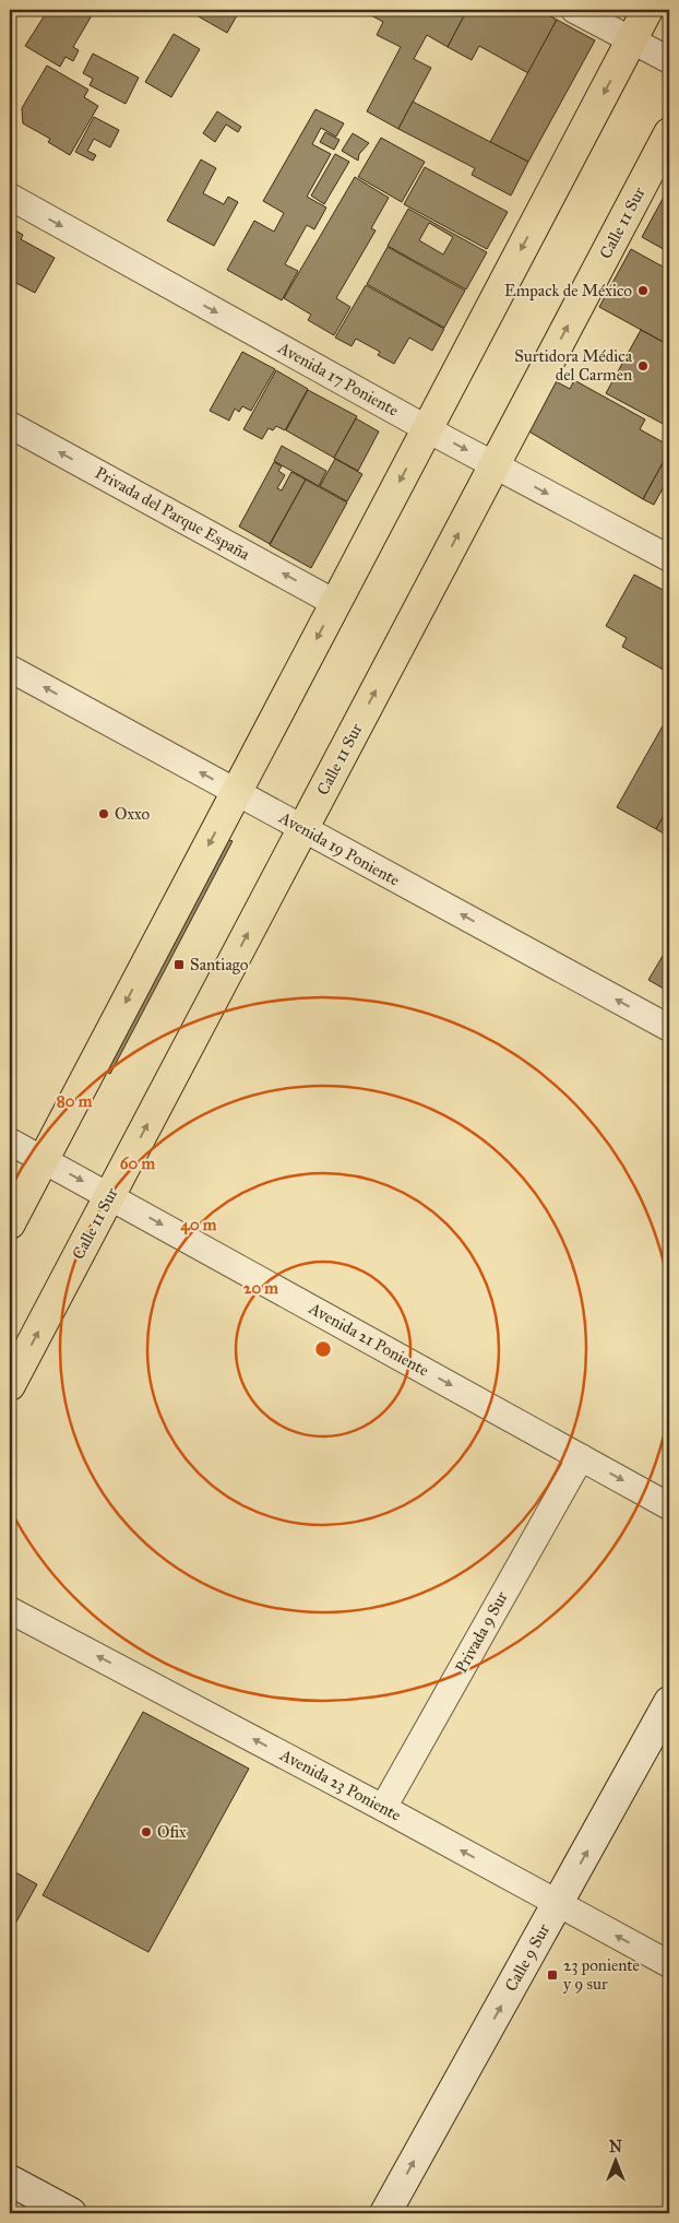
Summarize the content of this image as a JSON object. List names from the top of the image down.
{
  "streets": {
    "main road": ["Calle 11 Sur"],
    "street": [
      "Avenida 17 Poniente",
      "Privada del Parque España",
      "Avenida 19 Poniente",
      "Avenida 21 Poniente",
      "Privada 9 Sur",
      "Avenida 23 Poniente",
      "Calle 9 Sur"
    ]
  },
  "crossings": [
    ["Calle 11 Sur", "Avenida 17 Poniente"],
    ["Calle 11 Sur", "Avenida 19 Poniente"],
    ["Calle 11 Sur", "Avenida 21 Poniente"],
    ["Avenida 21 Poniente", "Privada 9 Sur"],
    ["Privada 9 Sur", "Avenida 23 Poniente"],
    ["Avenida 23 Poniente", "Calle 9 Sur"]
  ],
  "one_way": [
    "Avenida 17 Poniente",
    "Privada del Parque España",
    "Avenida 19 Poniente",
    "Avenida 21 Poniente",
    "Avenida 23 Poniente",
    "Calle 9 Sur"
  ],
  "places": {
    "other": [
      "Empack de México",
      "Surtidora Médica del Carmen",
      "Oxxo",
      "Ofix"
    ],
    "transit": ["Santiago", "23 poniente y 9 sur"]
  },
  "north": "top",
  "rings": [
    "80 m",
    "60 m",
    "40 m",
    "20 m"
  ]
}
